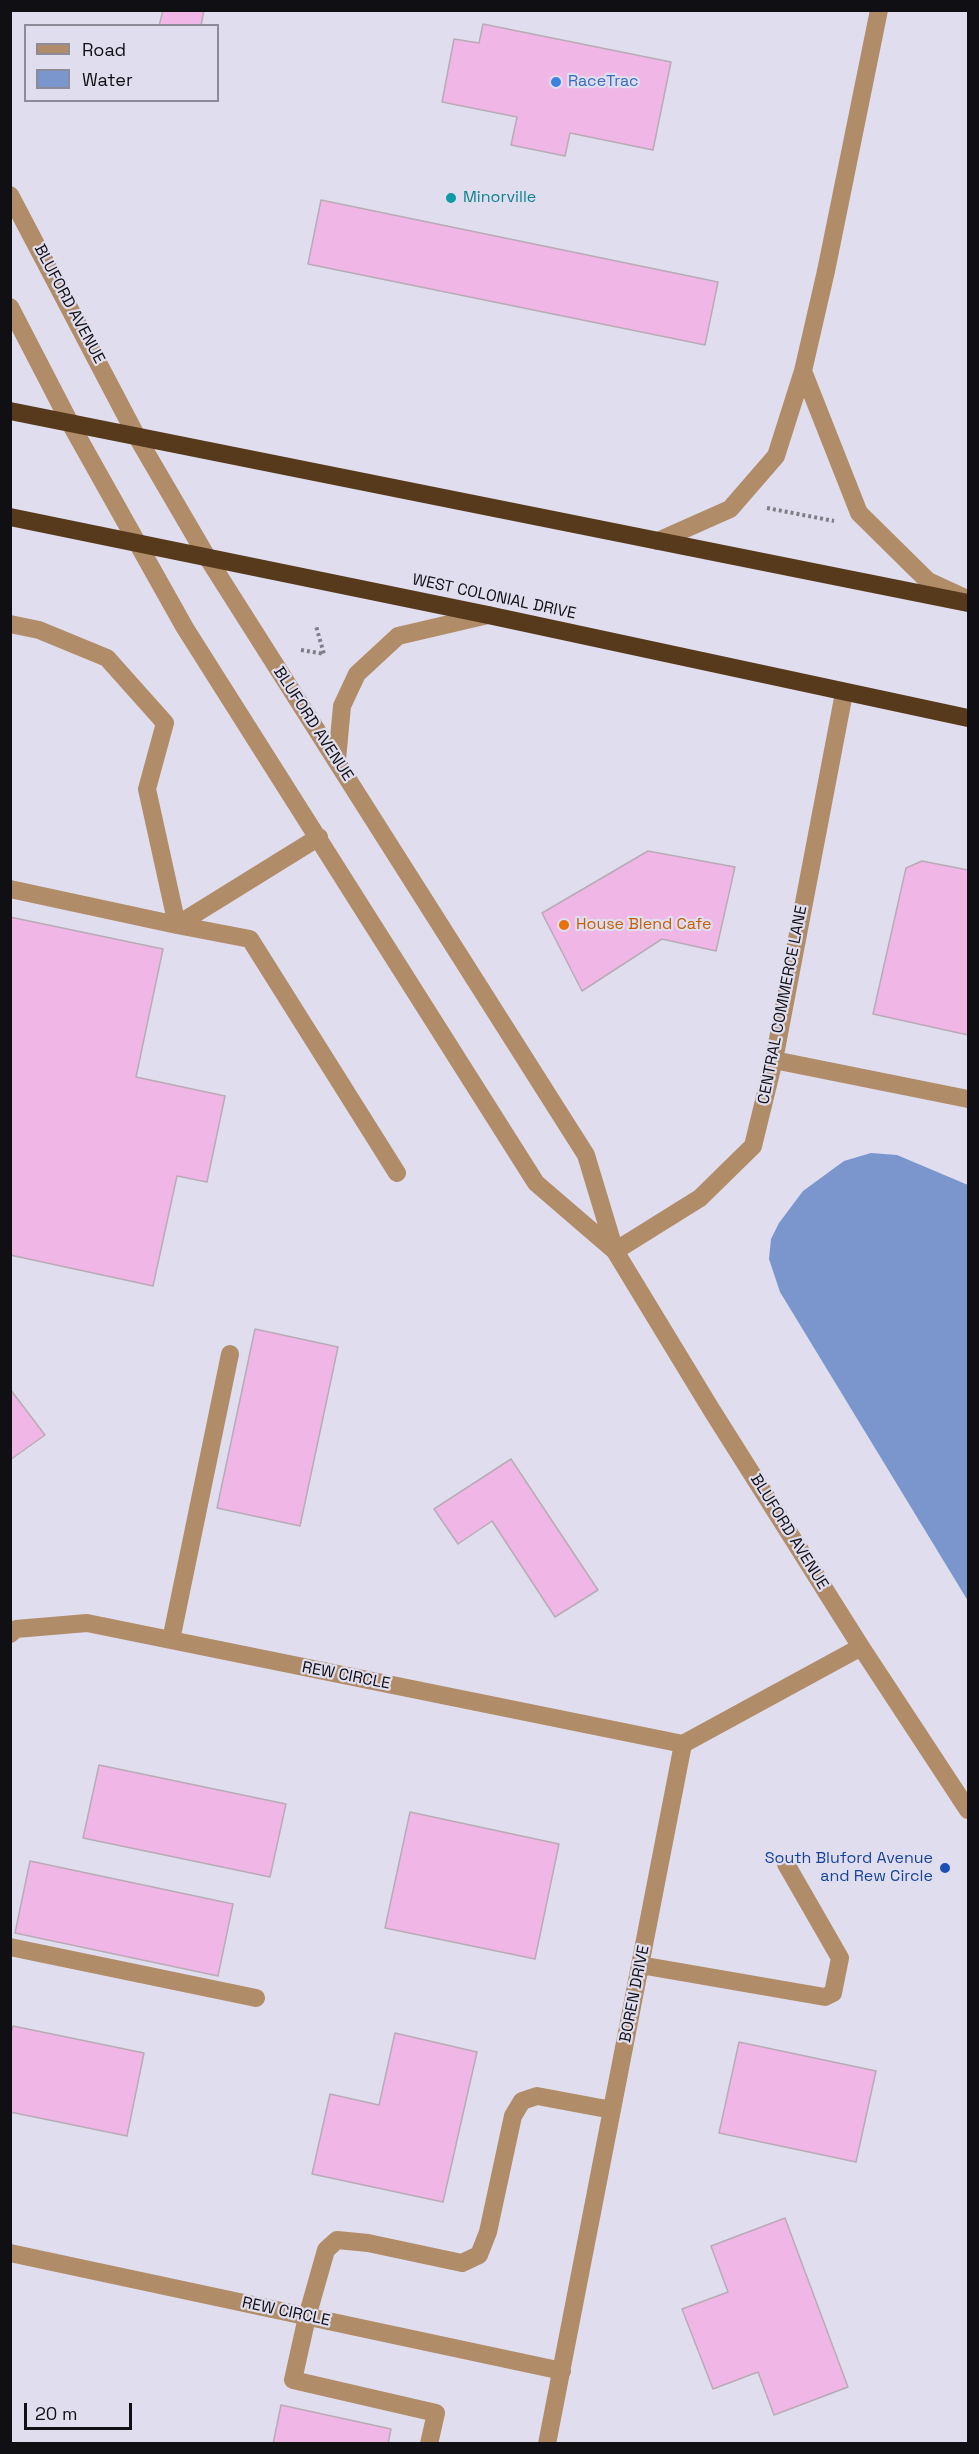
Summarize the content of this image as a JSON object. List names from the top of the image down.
{
  "streets": {
    "highway": ["WEST COLONIAL DRIVE"],
    "street": [
      "BLUFORD AVENUE",
      "CENTRAL COMMERCE LANE",
      "REW CIRCLE",
      "BOREN DRIVE"
    ]
  },
  "crossings": [
    ["BLUFORD AVENUE", "WEST COLONIAL DRIVE"],
    ["BLUFORD AVENUE", "CENTRAL COMMERCE LANE"],
    ["WEST COLONIAL DRIVE", "CENTRAL COMMERCE LANE"],
    ["REW CIRCLE", "BOREN DRIVE"]
  ],
  "places": [
    "RaceTrac",
    "Minorville",
    "House Blend Cafe",
    "South Bluford Avenue and Rew Circle"
  ],
  "legend": ["Road", "Water"],
  "scale_bar": "20 m"
}
